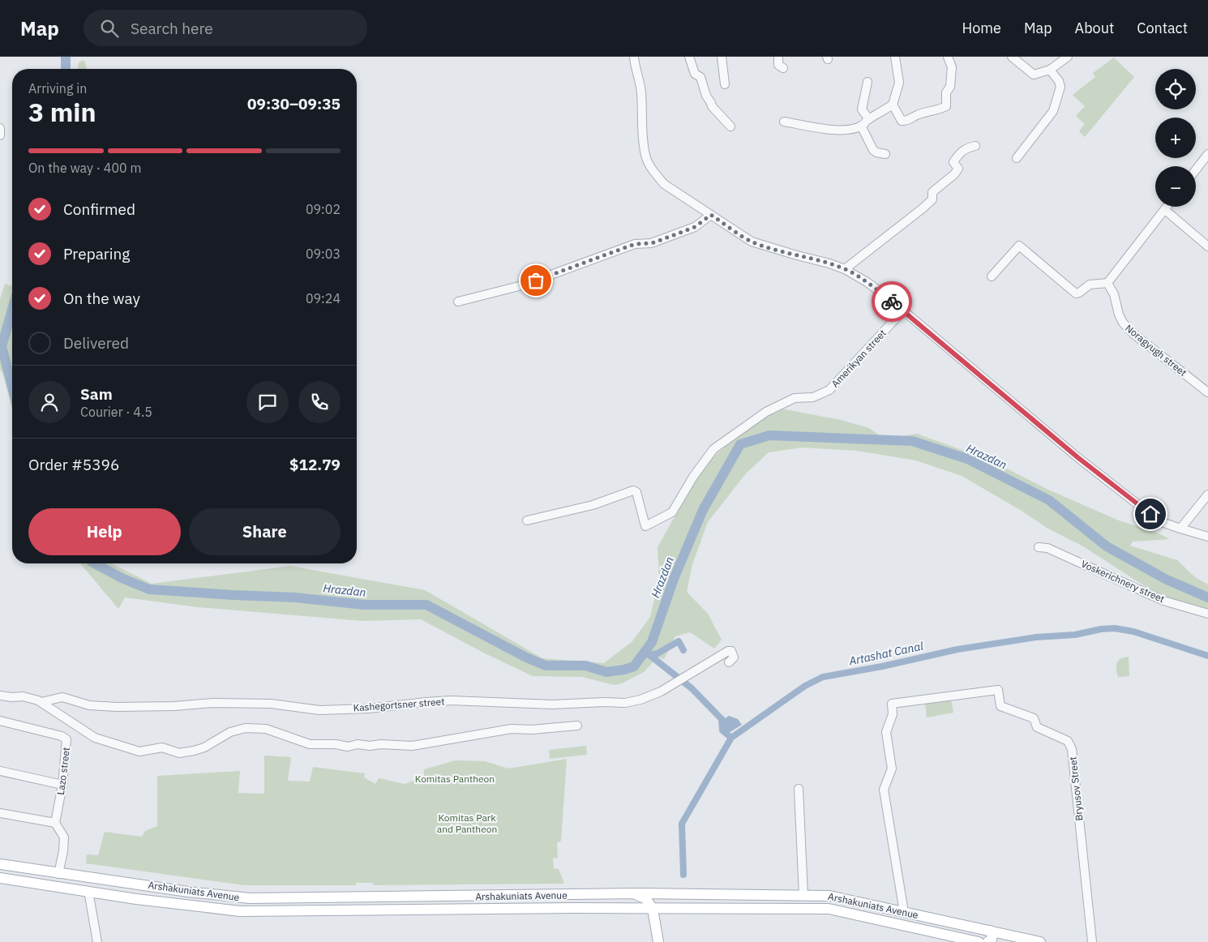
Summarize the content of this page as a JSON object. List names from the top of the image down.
{
  "streets": {
    "main road": ["Arshakuniats Avenue"],
    "street": [
      "Noragyugh street",
      "Amerikyan street",
      "Voskerichnery street",
      "Kashegortsner street",
      "Lazo street",
      "Bryusov Street"
    ]
  },
  "crossings": [
    ["Bryusov Street", "Arshakuniats Avenue"]
  ],
  "water": ["Hrazdan", "Artashat Canal"],
  "parks": ["Komitas Pantheon", "Komitas Park and Pantheon"],
  "page": {
    "header": "Map",
    "search": "Search here",
    "nav": [
      "Home",
      "Map",
      "About",
      "Contact"
    ],
    "map_buttons": ["+", "−"],
    "heading": ["3 min", "Arriving in", "09:30–09:35"],
    "panel": [
      "Sam",
      "Courier · 4.5",
      "Order #5396",
      "$12.79"
    ],
    "bar": "On the way · 400 m",
    "list": [
      ["Confirmed", "09:02"],
      ["Preparing", "09:03"],
      ["On the way", "09:24"],
      "Delivered"
    ],
    "buttons": ["Help", "Share"]
  }
}
